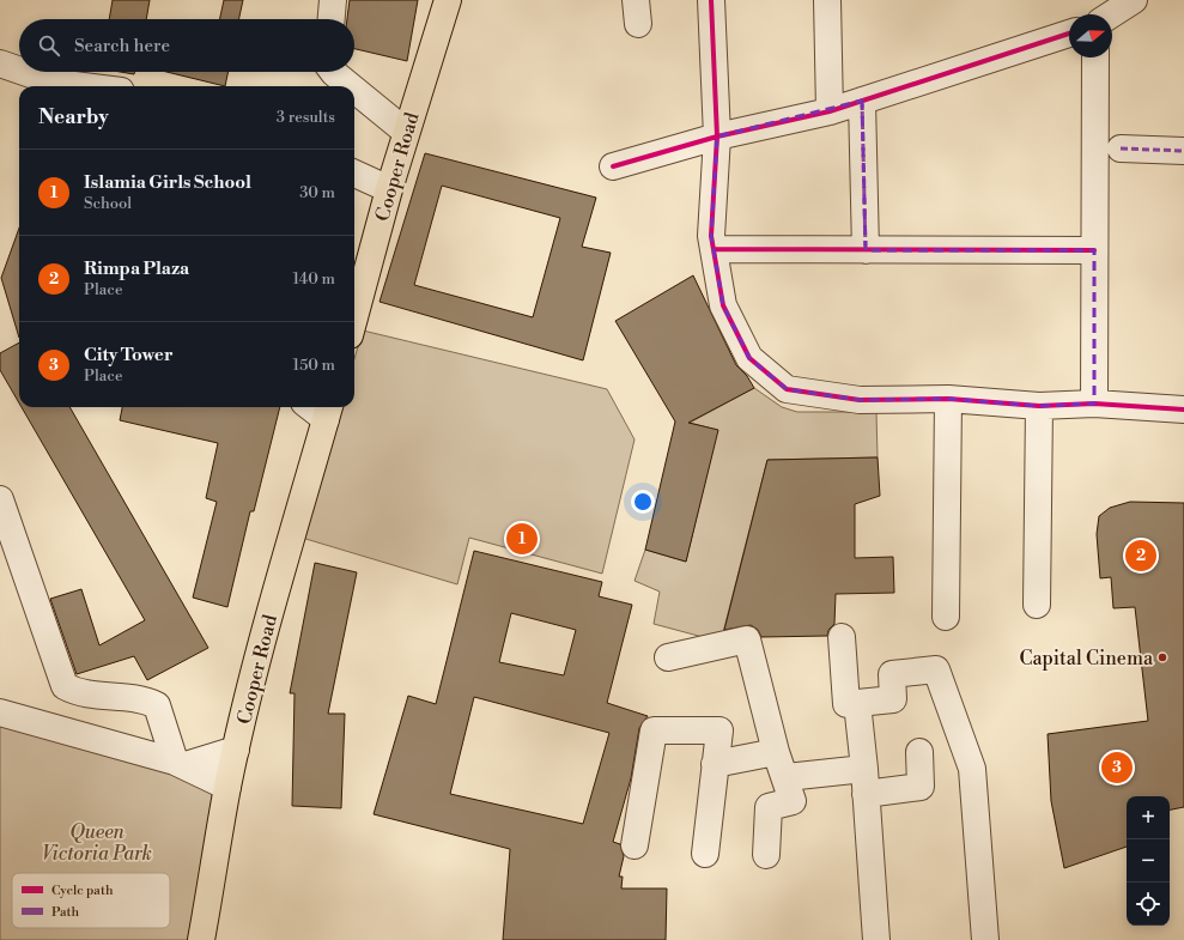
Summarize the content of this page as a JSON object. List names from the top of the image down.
{
  "streets": {
    "main road": ["Cooper Road"]
  },
  "parks": ["Queen Victoria Park"],
  "places": ["Capital Cinema"],
  "legend": ["Cycle path", "Path"],
  "north": "right",
  "page": {
    "search": "Search here",
    "heading": ["Nearby", "3 results"],
    "list": [
      {
        "mark": "1",
        "name": "Islamia Girls School",
        "note": "School",
        "value": "30 m"
      },
      {
        "mark": "2",
        "name": "Rimpa Plaza",
        "note": "Place",
        "value": "140 m"
      },
      {
        "mark": "3",
        "name": "City Tower",
        "note": "Place",
        "value": "150 m"
      }
    ],
    "pins": ["1", "2", "3"],
    "map_buttons": ["+", "−"]
  }
}
